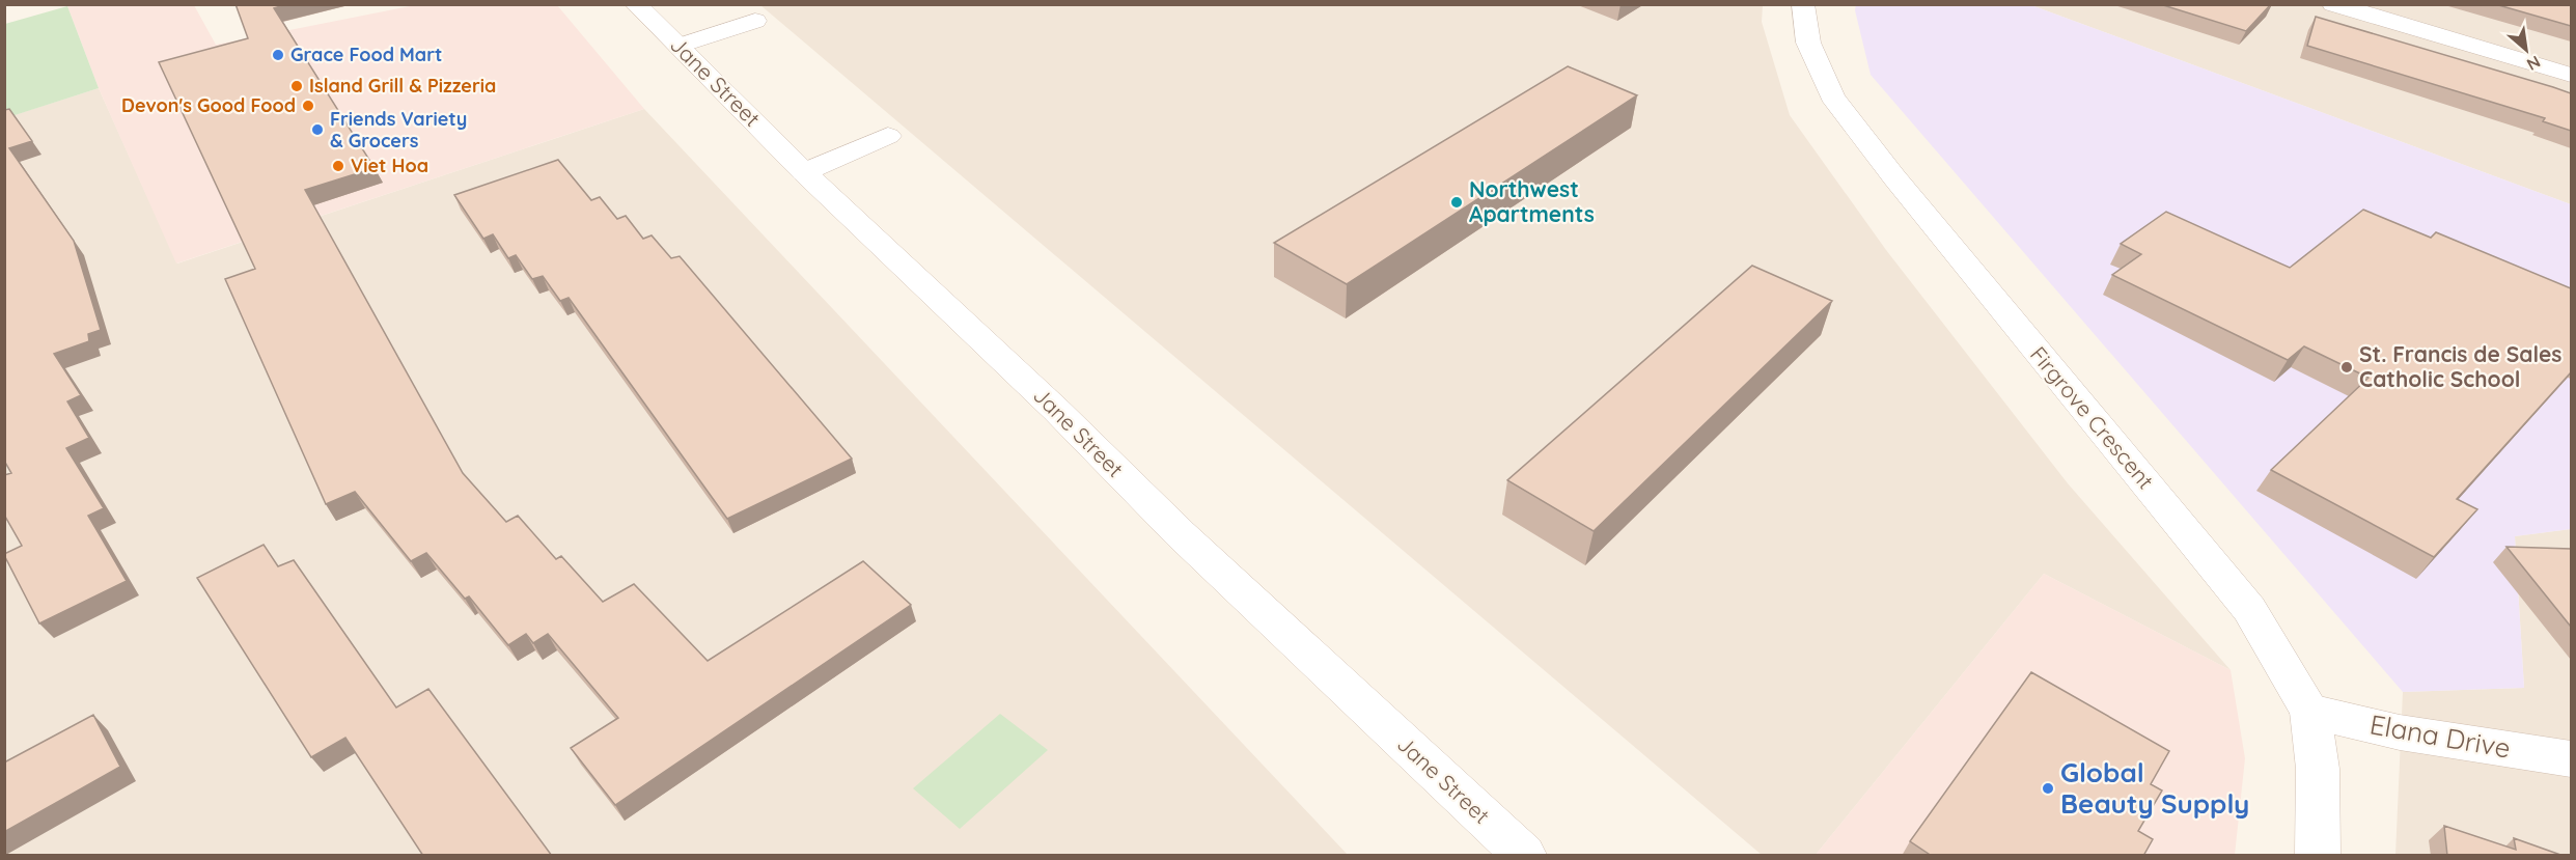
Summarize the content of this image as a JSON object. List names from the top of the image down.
{
  "streets": {
    "street": ["Jane Street", "Firgrove Crescent", "Elana Drive"]
  },
  "crossings": [
    ["Firgrove Crescent", "Elana Drive"]
  ],
  "places": [
    "Grace Food Mart",
    "Island Grill & Pizzeria",
    "Devon's Good Food",
    "Friends Variety & Grocers",
    "Viet Hoa",
    "Northwest Apartments",
    "St. Francis de Sales Catholic School",
    "Global Beauty Supply"
  ],
  "north": "bottom right"
}
